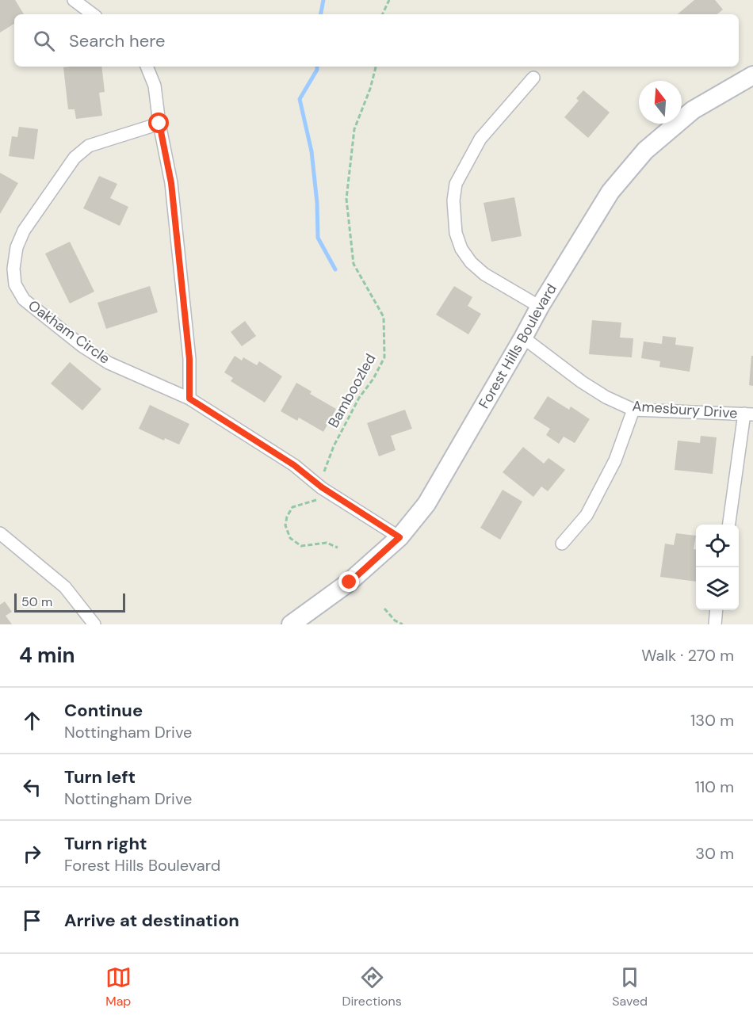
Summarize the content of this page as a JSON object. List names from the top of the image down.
{
  "streets": {
    "main road": ["Forest Hills Boulevard"],
    "street": ["Oakham Circle", "Amesbury Drive"],
    "path": ["Bamboozled"]
  },
  "crossings": [
    ["Oakham Circle", "Forest Hills Boulevard"],
    ["Forest Hills Boulevard", "Amesbury Drive"]
  ],
  "scale_bar": "50 m",
  "north": "top",
  "page": {
    "search": "Search here",
    "scale": "50 m",
    "heading": ["4 min", "Walk · 270 m"],
    "list": [
      ["Continue", "Nottingham Drive", "130 m"],
      ["Turn left", "Nottingham Drive", "110 m"],
      ["Turn right", "Forest Hills Boulevard", "30 m"],
      "Arrive at destination"
    ],
    "nav": ["Map", "Directions", "Saved"]
  }
}
